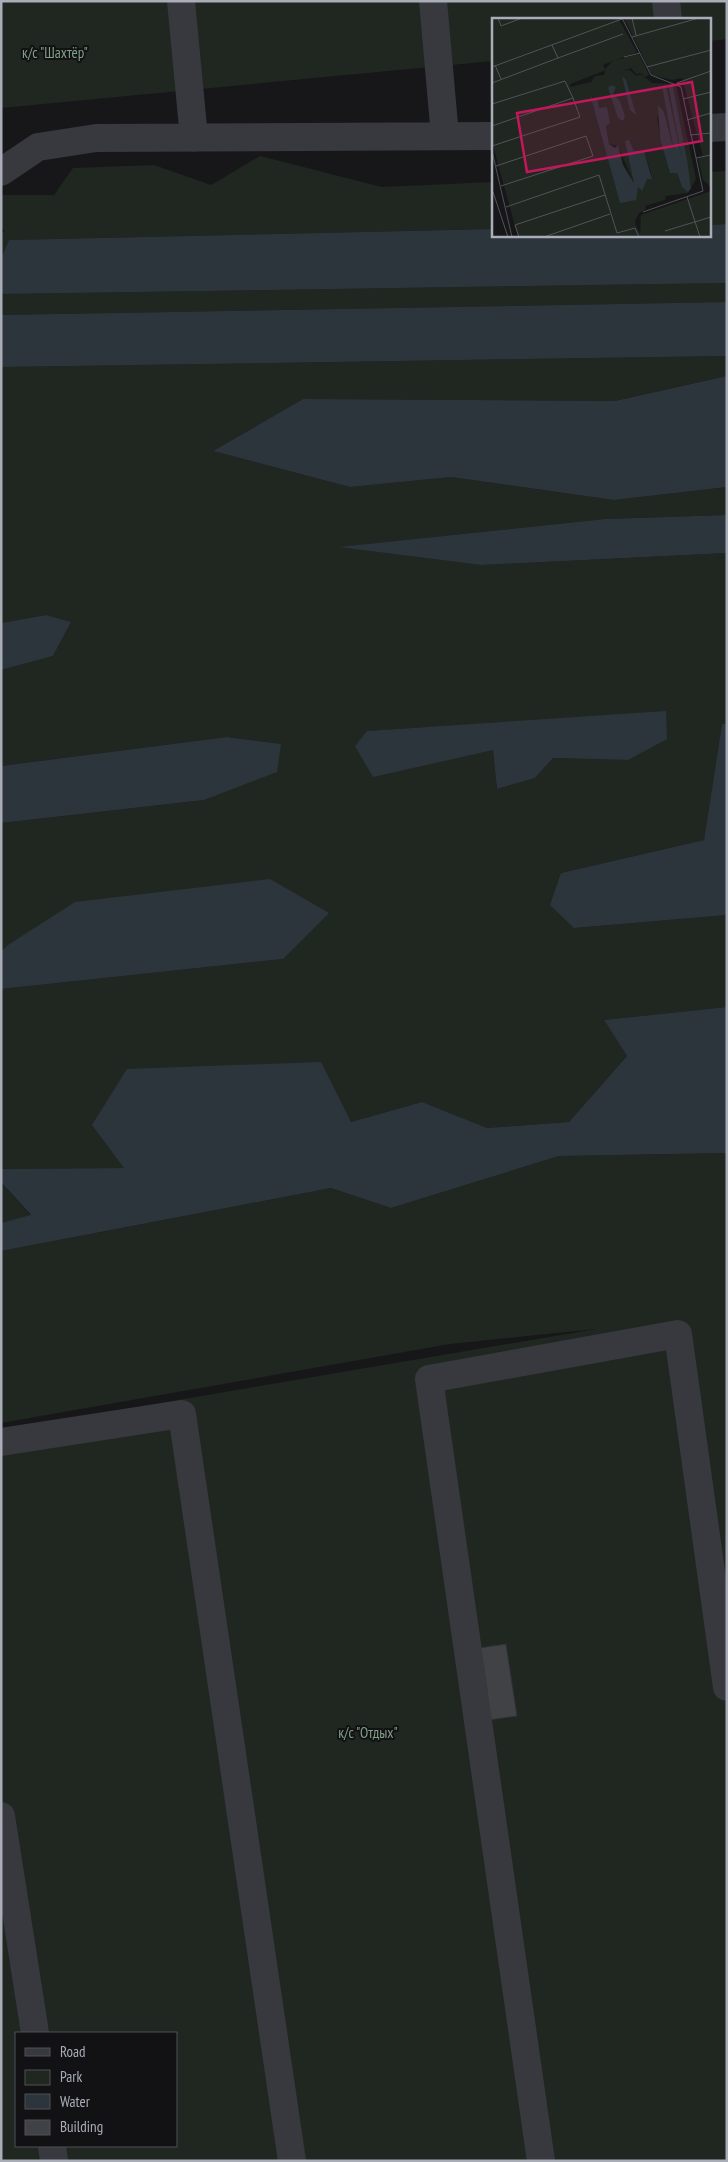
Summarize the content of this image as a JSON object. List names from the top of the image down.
{
  "parks": ["к/с \"Шахтёр\"", "к/с \"Отдых\""],
  "legend": [
    "Road",
    "Park",
    "Water",
    "Building"
  ]
}
